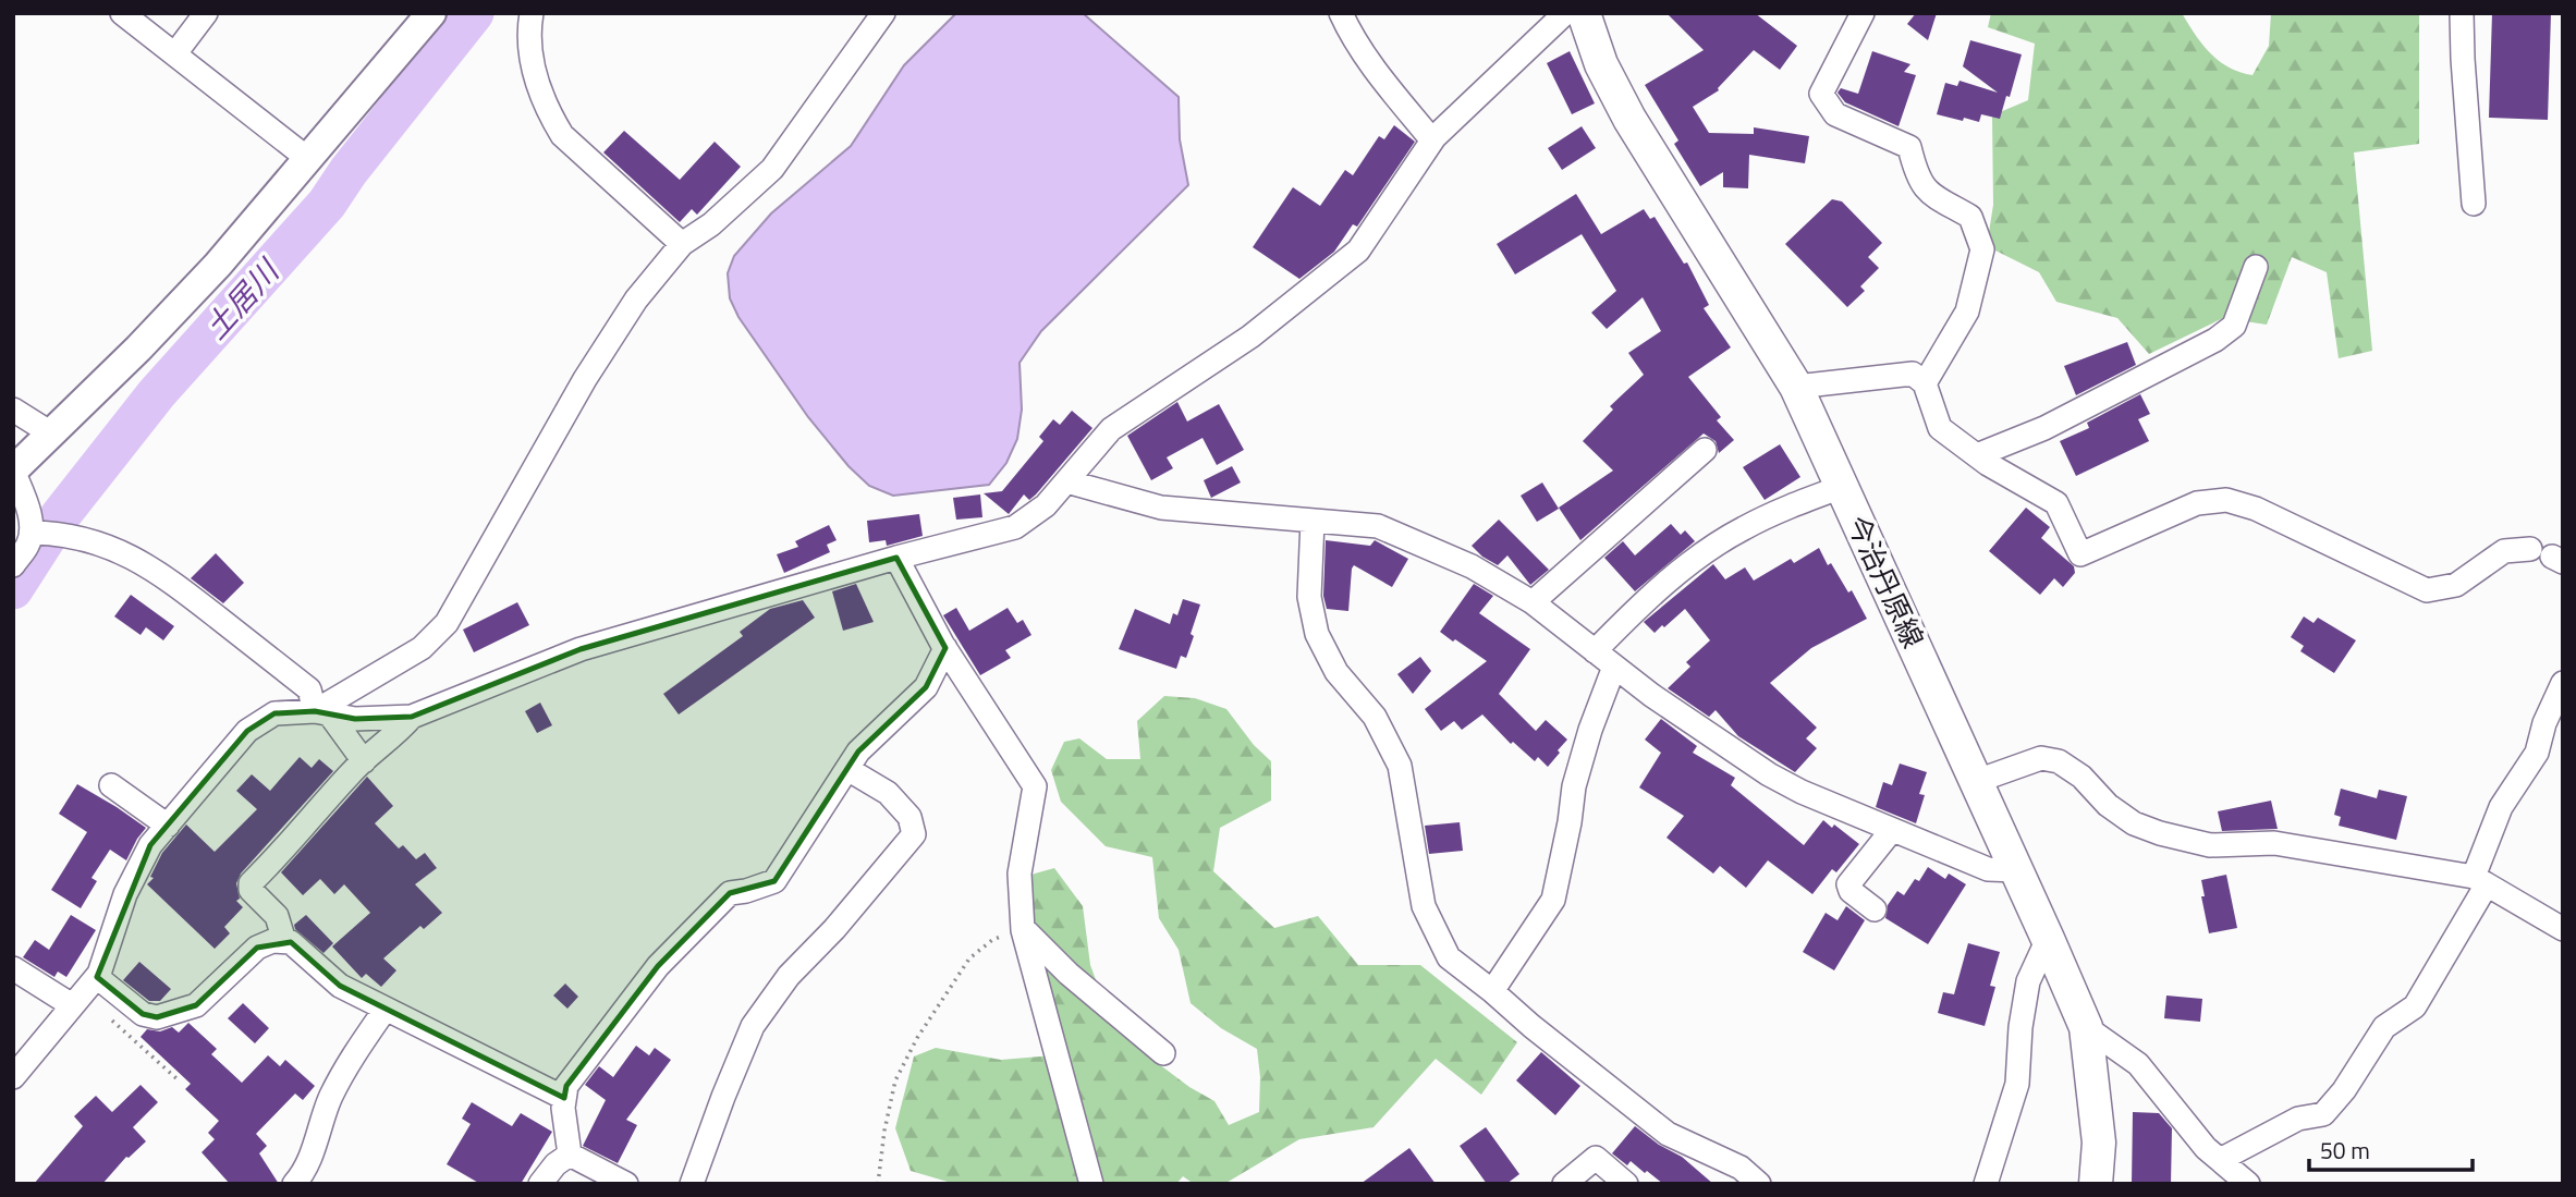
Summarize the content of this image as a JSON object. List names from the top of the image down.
{
  "streets": {
    "main road": ["今治丹原線"]
  },
  "water": ["土居川"],
  "scale_bar": "50 m"
}
